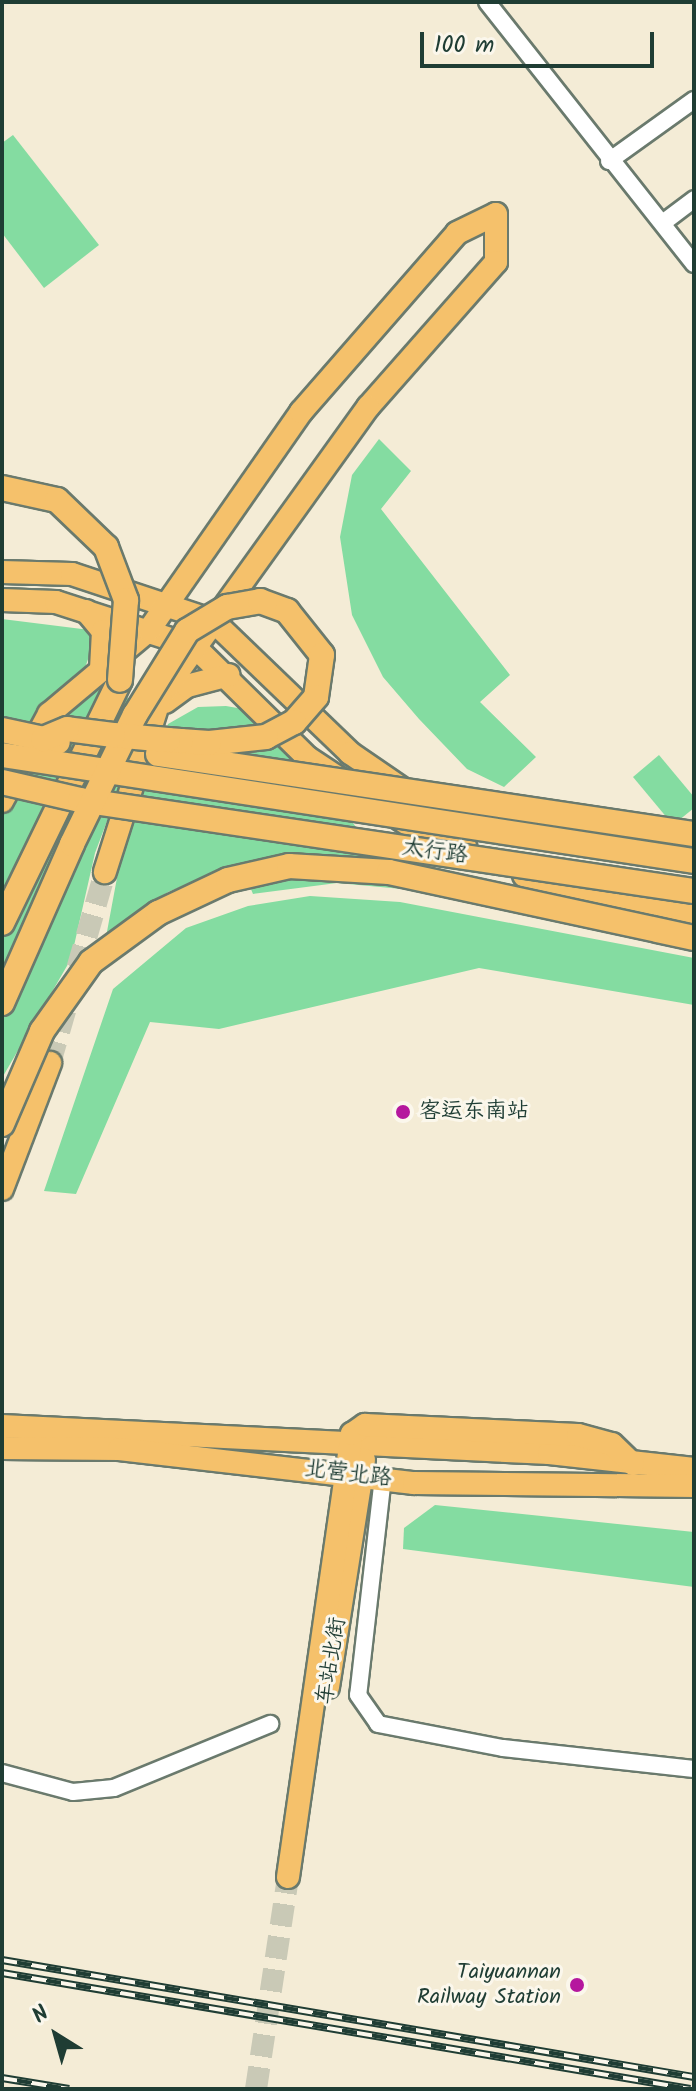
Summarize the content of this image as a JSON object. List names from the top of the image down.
{
  "streets": {
    "highway": ["太行路"],
    "main road": ["北营北路", "车站北街"]
  },
  "crossings": [
    ["北营北路", "车站北街"]
  ],
  "places": ["客运东南站", "Taiyuannan Railway Station"],
  "scale_bar": "100 m",
  "north": "top left"
}
